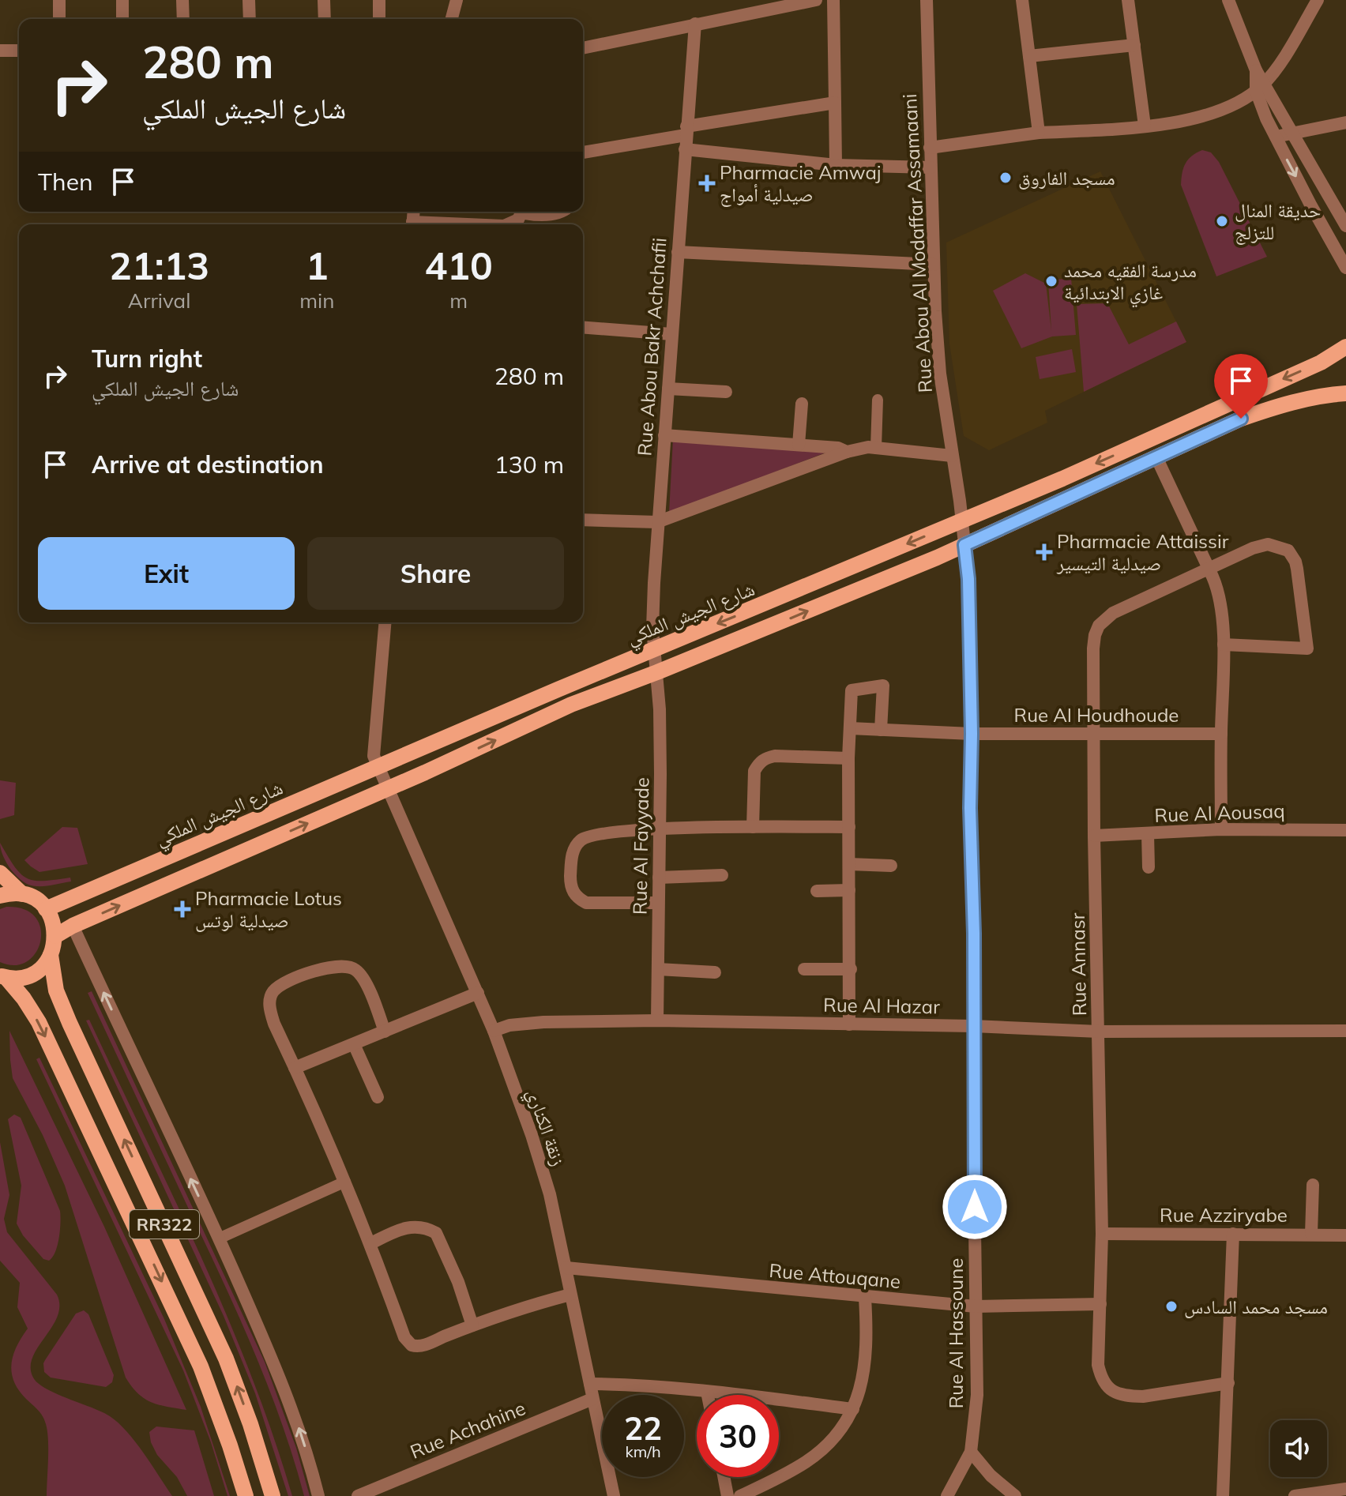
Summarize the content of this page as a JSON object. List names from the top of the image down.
{
  "streets": {
    "main road": ["شارع الجيش الملكي", "RR322"],
    "street": [
      "Rue Abou Al Modaffar Assamaani",
      "Rue Abou Bakr Achchafii",
      "Rue Al Houdhoude",
      "Rue Al Aousaq",
      "Rue Al Fayyade",
      "Rue Annasr",
      "Rue Al Hazar",
      "زنقة الكناري",
      "Rue Azziryabe",
      "Rue Attouqane",
      "Rue Al Hassoune",
      "Rue Achahine"
    ]
  },
  "crossings": [
    ["Rue Abou Al Modaffar Assamaani", "شارع الجيش الملكي"],
    ["Rue Abou Al Modaffar Assamaani", "Rue Al Hassoune"],
    ["Rue Abou Bakr Achchafii", "شارع الجيش الملكي"],
    ["Rue Abou Bakr Achchafii", "Rue Al Fayyade"],
    ["شارع الجيش الملكي", "زنقة الكناري"],
    ["شارع الجيش الملكي", "Rue Al Hassoune"],
    ["Rue Al Houdhoude", "Rue Annasr"],
    ["Rue Al Houdhoude", "Rue Al Hassoune"],
    ["Rue Al Aousaq", "Rue Annasr"],
    ["Rue Al Fayyade", "Rue Al Hazar"],
    ["Rue Annasr", "Rue Al Hazar"],
    ["Rue Annasr", "Rue Azziryabe"],
    ["Rue Annasr", "Rue Attouqane"],
    ["Rue Al Hazar", "زنقة الكناري"],
    ["Rue Al Hazar", "Rue Al Hassoune"],
    ["زنقة الكناري", "Rue Attouqane"],
    ["زنقة الكناري", "Rue Achahine"],
    ["Rue Attouqane", "Rue Al Hassoune"]
  ],
  "places": {
    "other": [
      "مسجد الفاروق",
      "حديقة المنال للتزلج",
      "مدرسة الفقيه محمد غازي الابتدائية",
      "مسجد محمد السادس"
    ],
    "health": ["Pharmacie Amwaj صيدلية أمواج", "Pharmacie Attaissir صيدلية التيسير", "Pharmacie Lotus صيدلية لوتس"]
  },
  "page": {
    "turn": ["280 m", "شارع الجيش الملكي"],
    "then": "Then",
    "eta": [
      "21:13",
      "Arrival",
      "1",
      "min",
      "410",
      "m"
    ],
    "list": [
      {
        "name": "Turn right",
        "note": "شارع الجيش الملكي",
        "value": "280 m"
      },
      {
        "name": "Arrive at destination",
        "value": "130 m"
      }
    ],
    "buttons": ["Exit", "Share"],
    "speed": "22 km/h",
    "limit": "30"
  }
}
